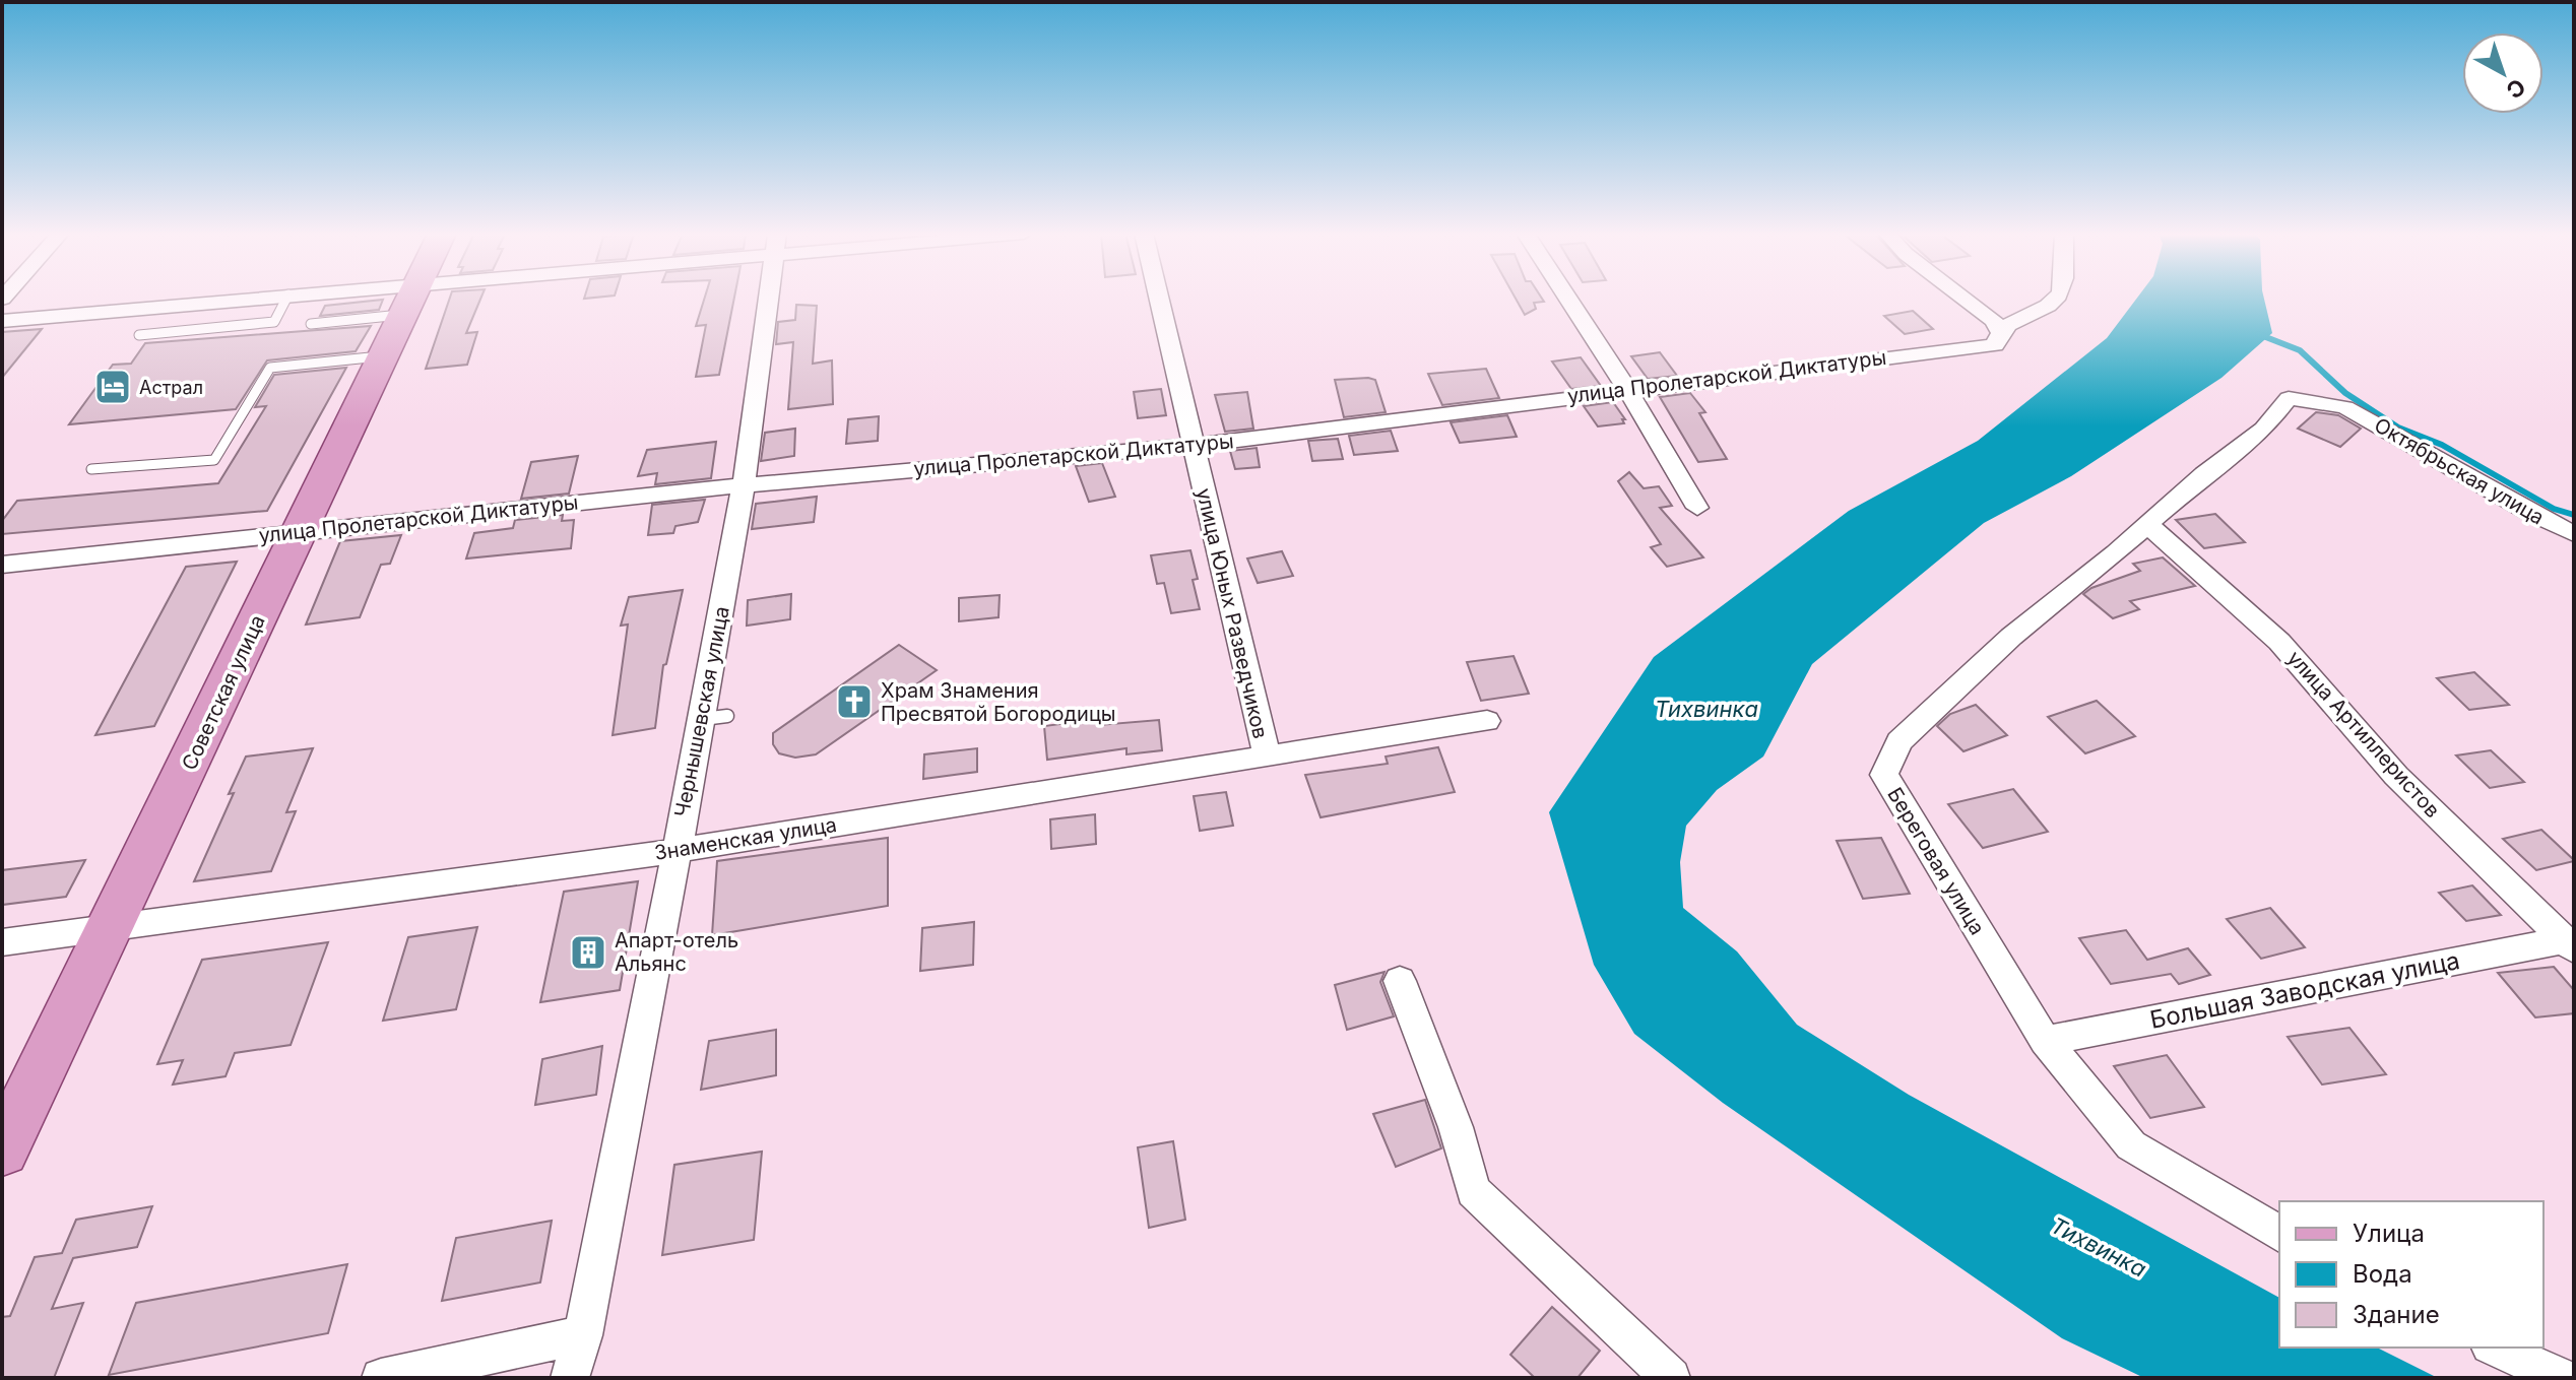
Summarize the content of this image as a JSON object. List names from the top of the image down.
{
  "streets": {
    "main road": ["Советская улица"],
    "street": [
      "улица Пролетарской Диктатуры",
      "Октябрьская улица",
      "улица Юных Разведчиков",
      "Чернышевская улица",
      "улица Артиллеристов",
      "Знаменская улица",
      "Береговая улица",
      "Большая Заводская улица"
    ]
  },
  "crossings": [
    ["улица Пролетарской Диктатуры", "улица Юных Разведчиков"],
    ["улица Пролетарской Диктатуры", "Советская улица"],
    ["улица Пролетарской Диктатуры", "Чернышевская улица"],
    ["Октябрьская улица", "Береговая улица"],
    ["улица Юных Разведчиков", "Знаменская улица"],
    ["Советская улица", "Знаменская улица"],
    ["Чернышевская улица", "Знаменская улица"],
    ["улица Артиллеристов", "Береговая улица"],
    ["улица Артиллеристов", "Большая Заводская улица"],
    ["Береговая улица", "Большая Заводская улица"]
  ],
  "water": ["Тихвинка"],
  "places": {
    "hotel": ["Астрал"],
    "church": ["Храм Знамения Пресвятой Богородицы"],
    "building": ["Апарт-отель Альянс"]
  },
  "legend": ["Улица", "Вода", "Здание"],
  "north": "bottom right"
}
